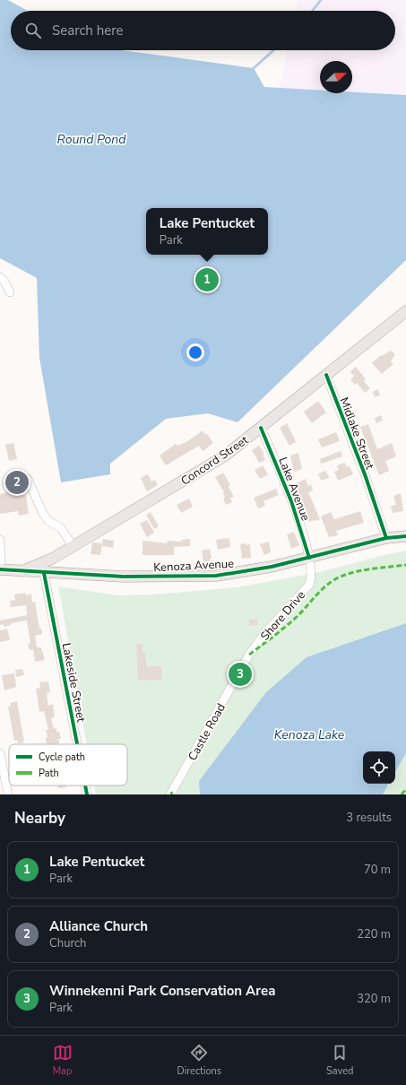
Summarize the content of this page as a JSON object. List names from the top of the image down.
{
  "streets": {
    "main road": ["Concord Street", "Kenoza Avenue"],
    "street": [
      "Midlake Street",
      "Lake Avenue",
      "Shore Drive",
      "Lakeside Street",
      "Castle Road"
    ]
  },
  "crossings": [
    ["Midlake Street", "Concord Street"],
    ["Midlake Street", "Kenoza Avenue"],
    ["Concord Street", "Lake Avenue"],
    ["Concord Street", "Kenoza Avenue"],
    ["Lake Avenue", "Kenoza Avenue"],
    ["Lake Avenue", "Shore Drive"],
    ["Kenoza Avenue", "Shore Drive"],
    ["Kenoza Avenue", "Lakeside Street"],
    ["Shore Drive", "Castle Road"]
  ],
  "water": ["Round Pond", "Kenoza Lake"],
  "legend": ["Cycle path", "Path"],
  "north": "right",
  "page": {
    "search": "Search here",
    "popup": ["Lake Pentucket", "Park"],
    "pins": ["1", "2", "3"],
    "heading": ["Nearby", "3 results"],
    "list": [
      {
        "mark": "1",
        "name": "Lake Pentucket",
        "note": "Park",
        "value": "70 m"
      },
      {
        "mark": "2",
        "name": "Alliance Church",
        "note": "Church",
        "value": "220 m"
      },
      {
        "mark": "3",
        "name": "Winnekenni Park Conservation Area",
        "note": "Park",
        "value": "320 m"
      }
    ],
    "nav": ["Map", "Directions", "Saved"]
  }
}
